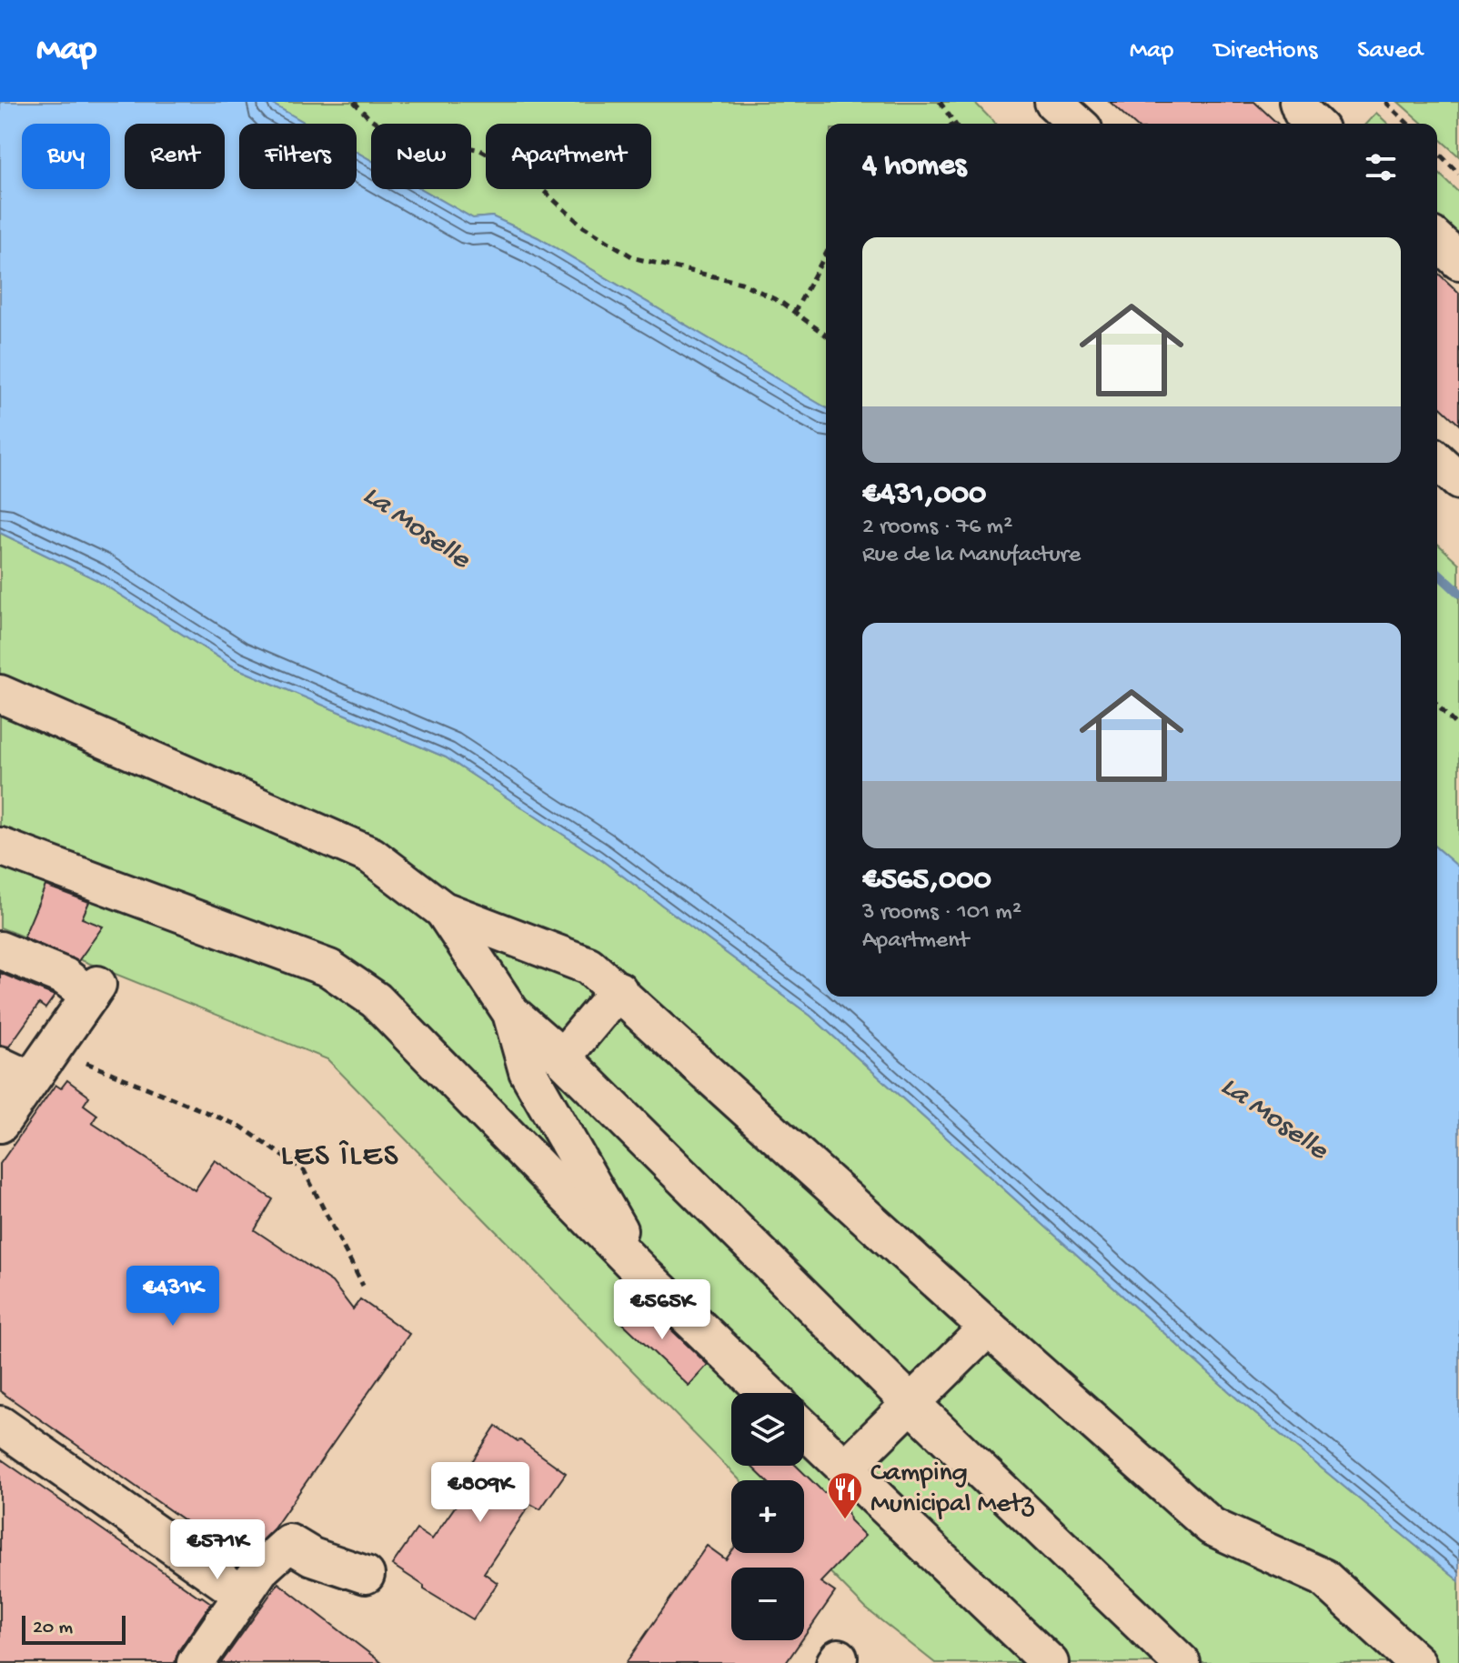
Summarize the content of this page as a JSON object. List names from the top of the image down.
{
  "districts": ["LES ÎLES"],
  "water": ["La Moselle"],
  "places": {
    "restaurant": ["Camping Municipal Metz"]
  },
  "scale_bar": "20 m",
  "page": {
    "header": "Map",
    "nav": ["Map", "Directions", "Saved"],
    "chip": [
      "Buy",
      "Rent",
      "Filters",
      "New",
      "Apartment"
    ],
    "heading": "4 homes",
    "list": [
      {
        "name": "€431,000",
        "note": "2 rooms · 76 m² · Rue de la Manufacture"
      },
      {
        "name": "€565,000",
        "note": "3 rooms · 101 m² · Apartment"
      }
    ],
    "price": [
      "€431K",
      "€565K",
      "€809K",
      "€571K"
    ],
    "map_buttons": ["+", "−"],
    "scale": "20 m"
  }
}
